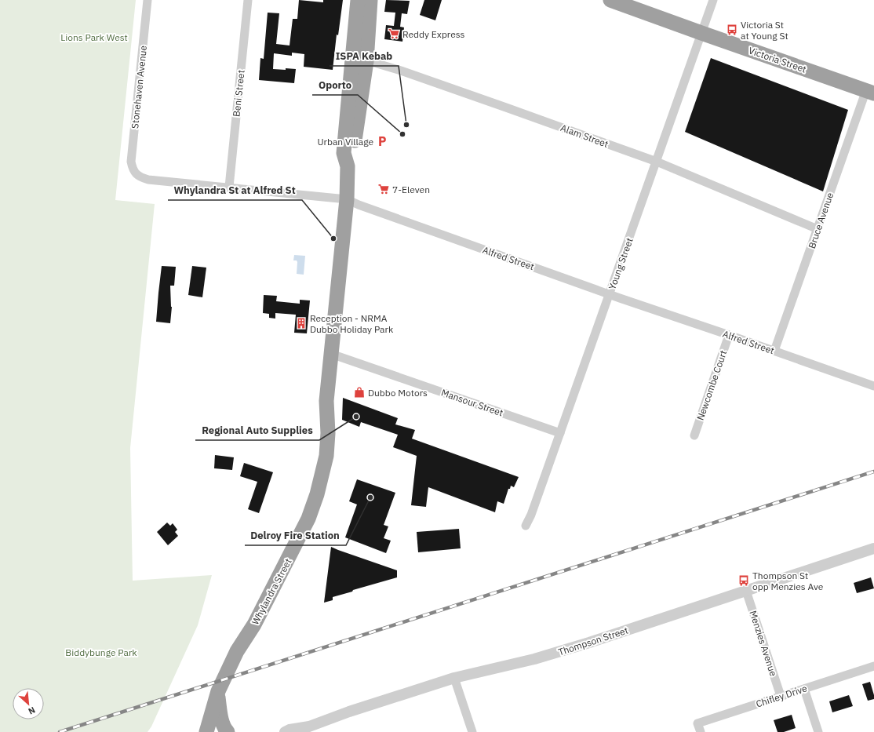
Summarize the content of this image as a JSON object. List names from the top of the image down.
{
  "streets": {
    "highway": ["Victoria Street", "Whylandra Street"],
    "street": [
      "Stonehaven Avenue",
      "Beni Street",
      "Alam Street",
      "Bruce Avenue",
      "Alfred Street",
      "Young Street",
      "Newcombe Court",
      "Mansour Street",
      "Thompson Street",
      "Menzies Avenue",
      "Chifley Drive"
    ]
  },
  "crossings": [
    ["Victoria Street", "Bruce Avenue"],
    ["Victoria Street", "Young Street"],
    ["Stonehaven Avenue", "Alfred Street"],
    ["Beni Street", "Alfred Street"],
    ["Alam Street", "Bruce Avenue"],
    ["Alam Street", "Young Street"],
    ["Alam Street", "Whylandra Street"],
    ["Bruce Avenue", "Alfred Street"],
    ["Alfred Street", "Young Street"],
    ["Alfred Street", "Newcombe Court"],
    ["Alfred Street", "Whylandra Street"],
    ["Young Street", "Mansour Street"],
    ["Mansour Street", "Whylandra Street"],
    ["Thompson Street", "Menzies Avenue"],
    ["Menzies Avenue", "Chifley Drive"]
  ],
  "parks": ["Lions Park West", "Biddybunge Park"],
  "places": {
    "bus stop": ["Victoria St at Young St", "Thompson St opp Menzies Ave"],
    "supermarket": ["Reddy Express", "7-Eleven"],
    "other": [
      "ISPA Kebab",
      "Oporto",
      "Whylandra St at Alfred St",
      "Regional Auto Supplies",
      "Delroy Fire Station"
    ],
    "parking": ["Urban Village"],
    "building": ["Reception - NRMA Dubbo Holiday Park"],
    "shop": ["Dubbo Motors"]
  },
  "north": "bottom right"
}
